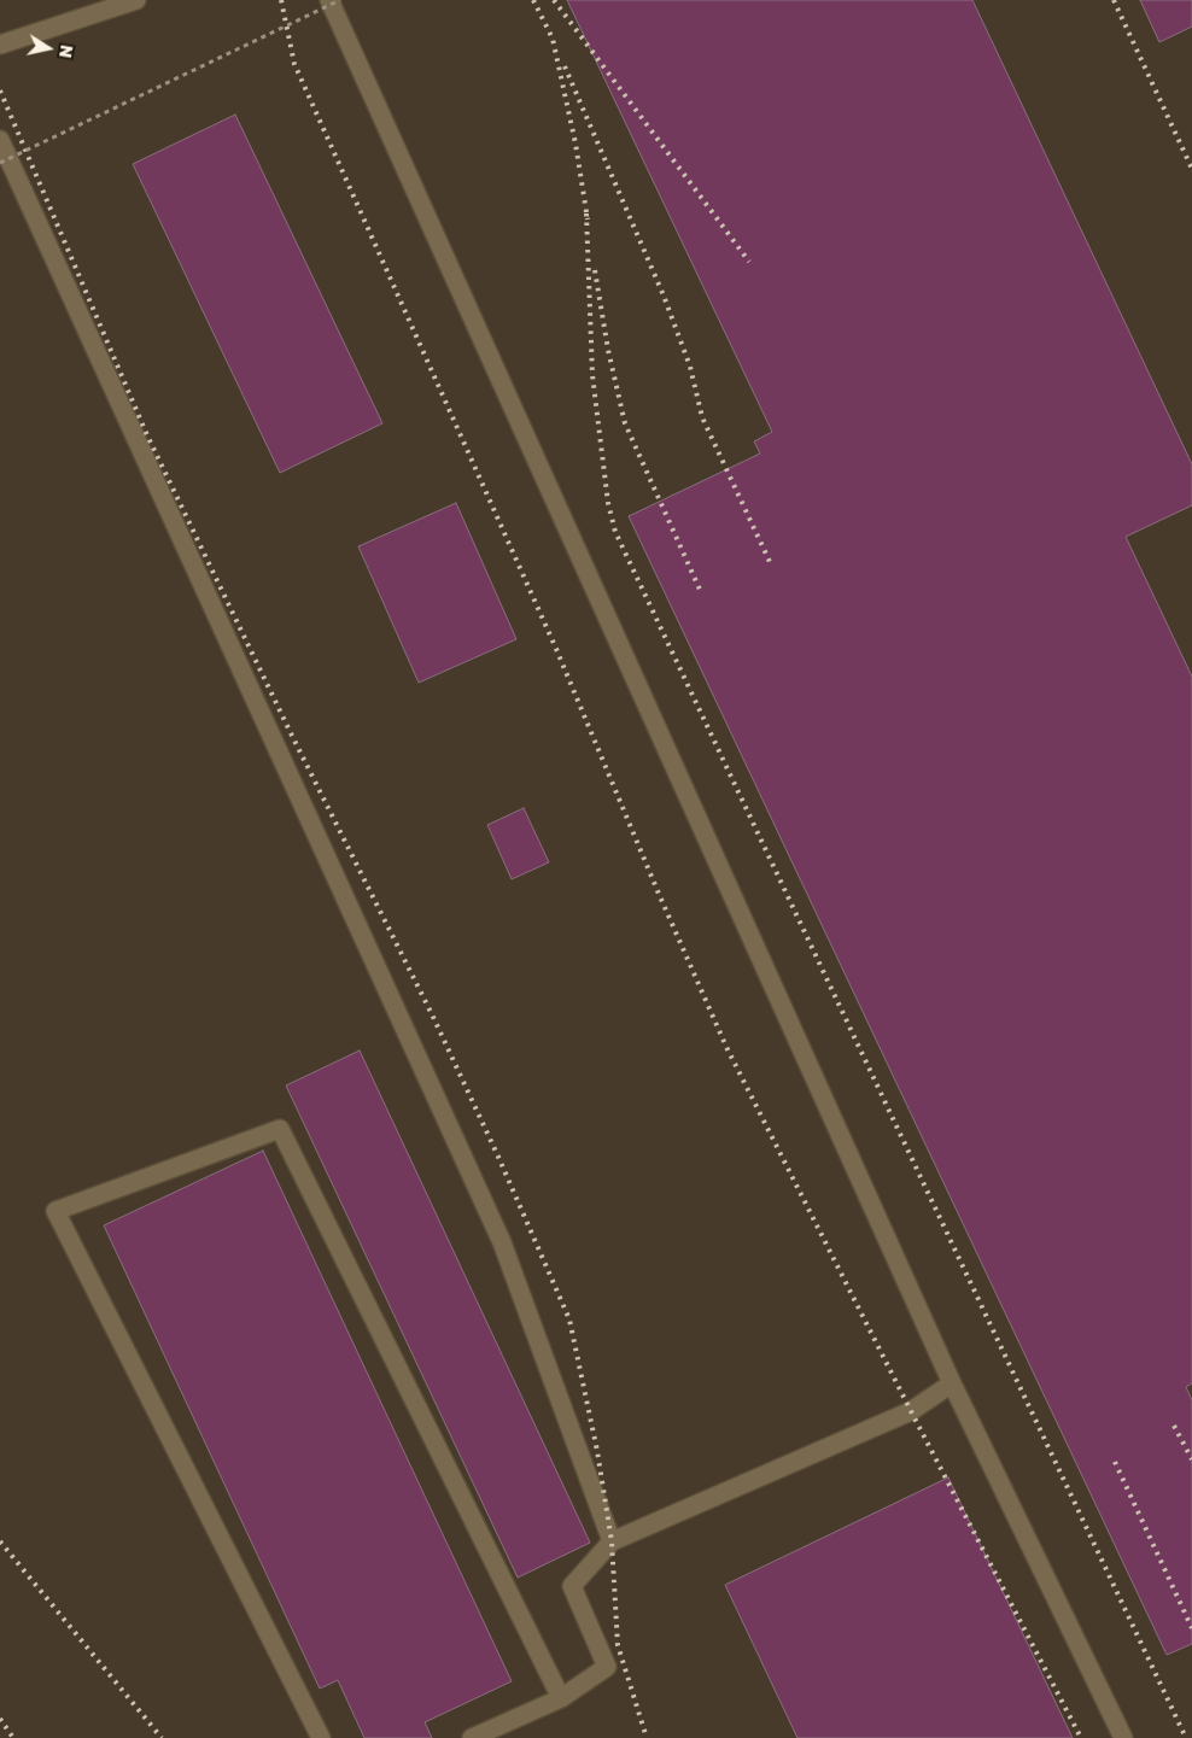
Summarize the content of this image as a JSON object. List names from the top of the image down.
{
  "north": "right"
}
